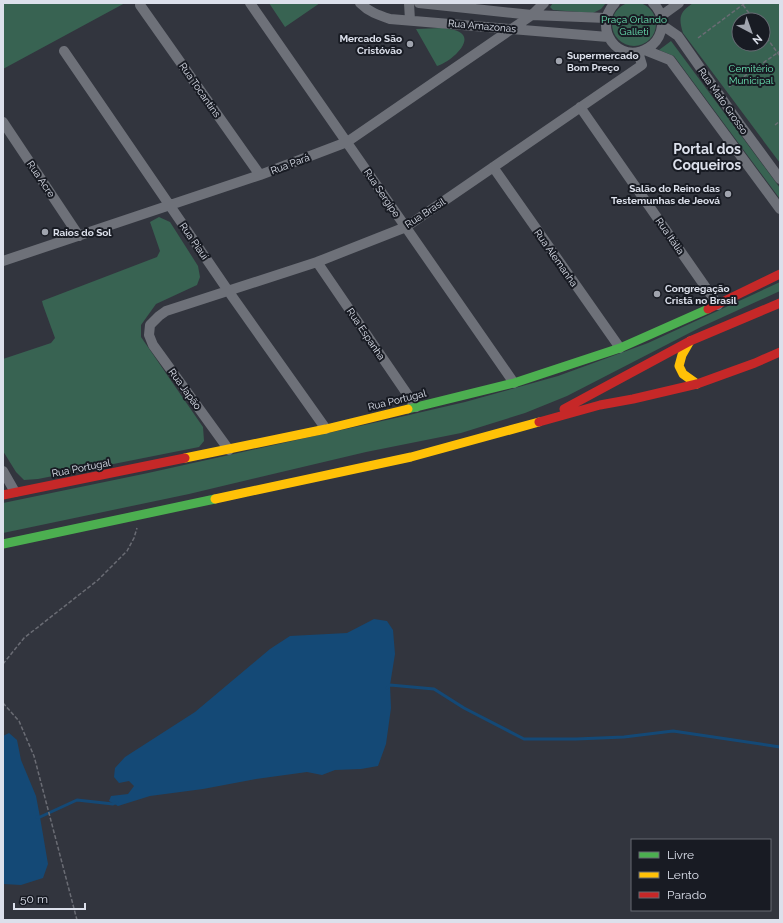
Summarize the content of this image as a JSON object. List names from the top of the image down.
{
  "streets": {
    "main road": ["Rua Portugal"],
    "street": [
      "Rua Amazonas",
      "Rua Tocantins",
      "Rua Mato Grosso",
      "Rua Pará",
      "Rua Acre",
      "Rua Sergipe",
      "Rua Brasil",
      "Rua Itália",
      "Rua Piauí",
      "Rua Alemanha",
      "Rua Espanha",
      "Rua Japão"
    ]
  },
  "crossings": [
    ["Rua Amazonas", "Rua Pará"],
    ["Rua Tocantins", "Rua Pará"],
    ["Rua Pará", "Rua Acre"],
    ["Rua Pará", "Rua Sergipe"],
    ["Rua Pará", "Rua Piauí"],
    ["Rua Sergipe", "Rua Brasil"],
    ["Rua Sergipe", "Rua Portugal"],
    ["Rua Brasil", "Rua Itália"],
    ["Rua Brasil", "Rua Piauí"],
    ["Rua Brasil", "Rua Alemanha"],
    ["Rua Brasil", "Rua Espanha"],
    ["Rua Brasil", "Rua Japão"],
    ["Rua Itália", "Rua Portugal"],
    ["Rua Piauí", "Rua Portugal"],
    ["Rua Alemanha", "Rua Portugal"],
    ["Rua Espanha", "Rua Portugal"],
    ["Rua Japão", "Rua Portugal"]
  ],
  "districts": ["Portal dos Coqueiros"],
  "parks": ["Praça Orlando Galleti", "Cemitério Municipal"],
  "places": [
    "Mercado São Cristóvão",
    "Supermercado Bom Preço",
    "Salão do Reino das Testemunhas de Jeová",
    "Raios do Sol",
    "Congregação Cristã no Brasil"
  ],
  "legend": ["Livre", "Lento", "Parado"],
  "scale_bar": "50 m",
  "north": "bottom right"
}
